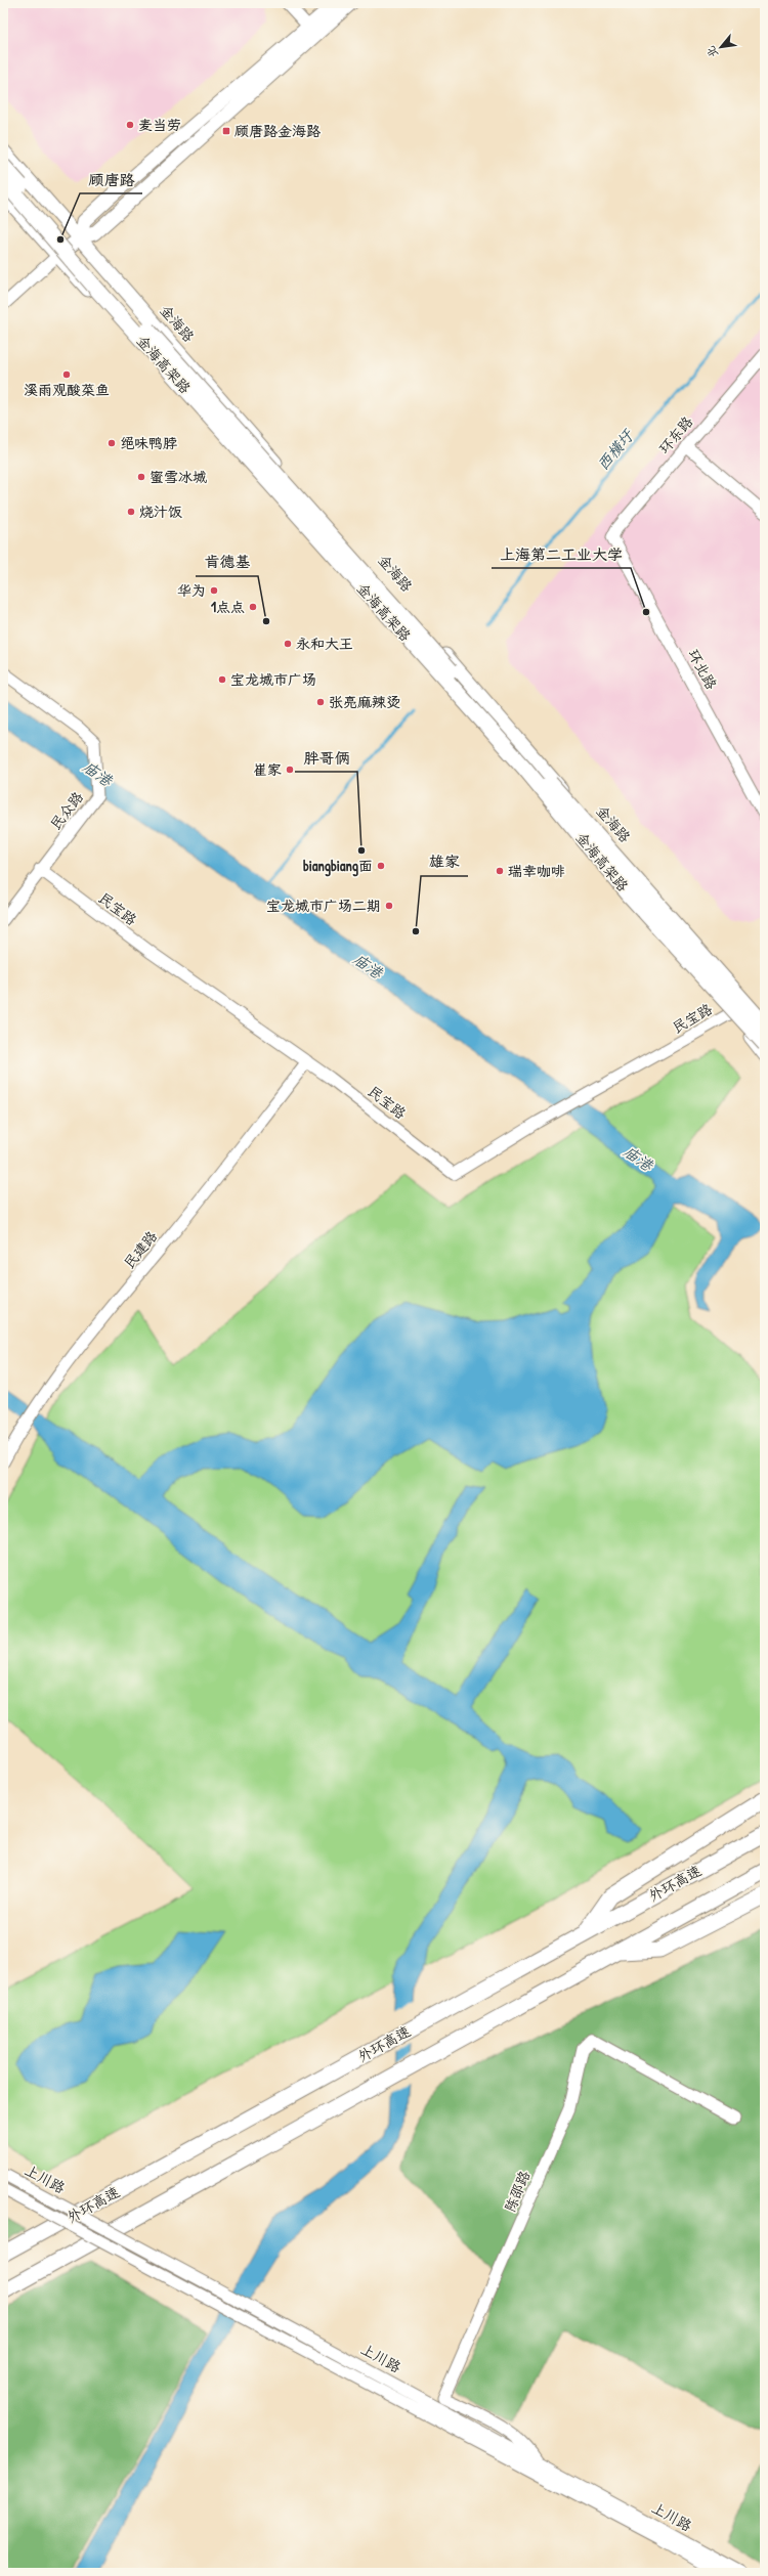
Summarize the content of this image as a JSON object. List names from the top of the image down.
{
  "streets": {
    "highway": ["金海高架路", "外环高速"],
    "main road": ["金海路"],
    "street": [
      "环东路",
      "环北路",
      "民众路",
      "民宝路",
      "民建路",
      "上川路",
      "陈邵路"
    ]
  },
  "crossings": [
    ["环东路", "环北路"],
    ["民众路", "民宝路"],
    ["民宝路", "民建路"],
    ["上川路", "陈邵路"]
  ],
  "water": ["西横圩", "庙港"],
  "places": {
    "other": [
      "麦当劳",
      "顾唐路",
      "溪雨观酸菜鱼",
      "绝味鸭脖",
      "蜜雪冰城",
      "烧汁饭",
      "华为",
      "1点点",
      "上海第二工业大学",
      "肯德基",
      "永和大王",
      "宝龙城市广场",
      "张亮麻辣烫",
      "崔家",
      "胖哥俩",
      "biangbiang面",
      "瑞幸咖啡",
      "宝龙城市广场二期",
      "雄家"
    ],
    "transit": ["顾唐路金海路"]
  },
  "north": "bottom left"
}
